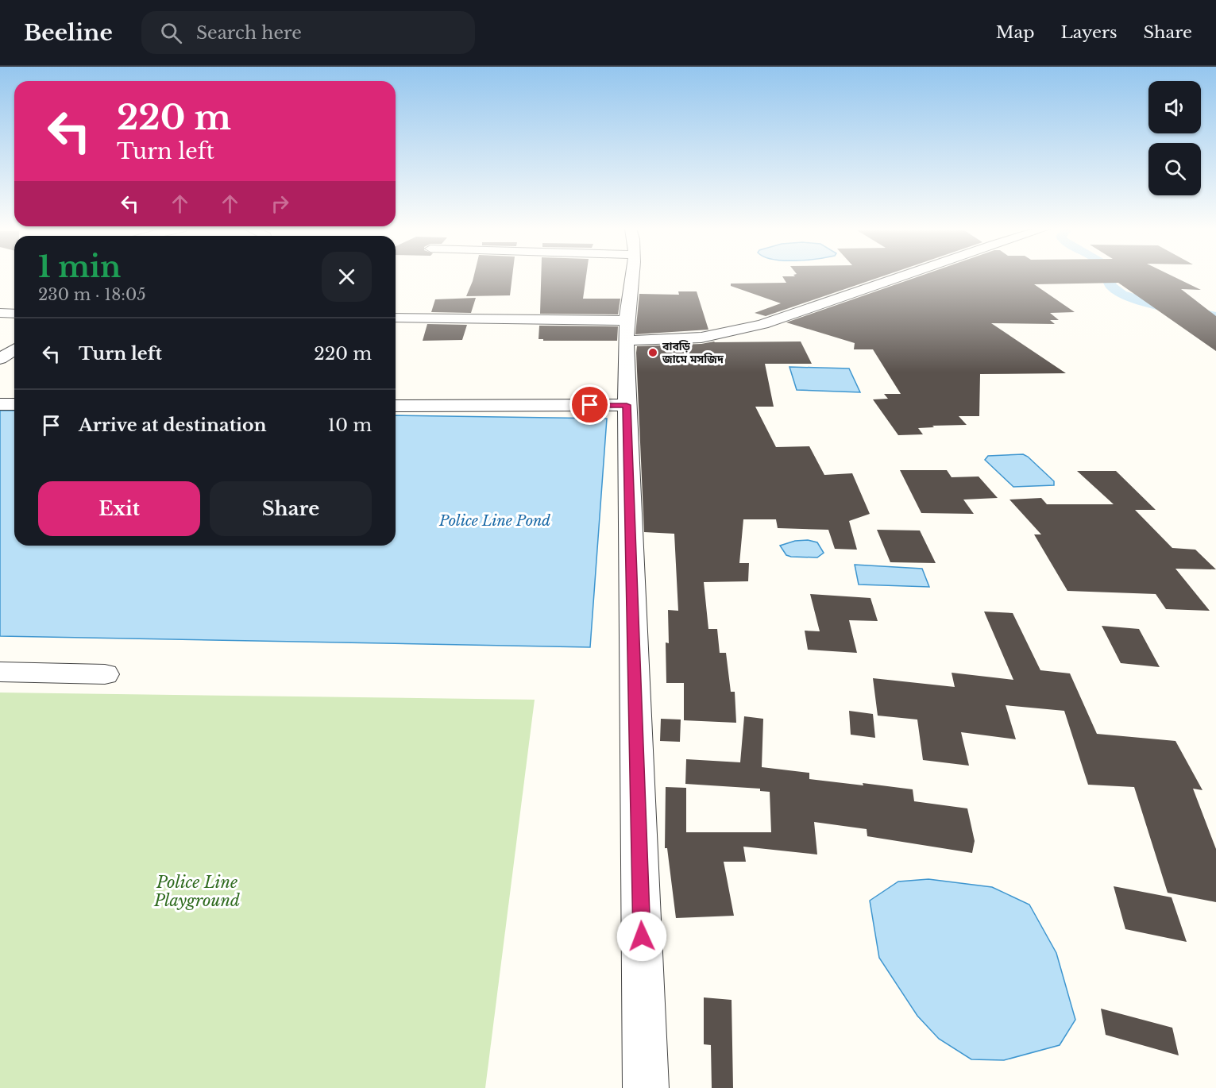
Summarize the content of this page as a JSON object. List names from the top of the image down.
{
  "water": ["Police Line Pond"],
  "parks": ["Police Line Playground"],
  "places": ["বাবড়ি জামে মসজিদ"],
  "page": {
    "header": "Beeline",
    "search": "Search here",
    "nav": ["Map", "Layers", "Share"],
    "turn": ["220 m", "Turn left"],
    "heading": ["1 min", "230 m · 18:05"],
    "list": [
      {
        "name": "Turn left",
        "value": "220 m"
      },
      {
        "name": "Arrive at destination",
        "value": "10 m"
      }
    ],
    "buttons": ["Exit", "Share"]
  }
}
